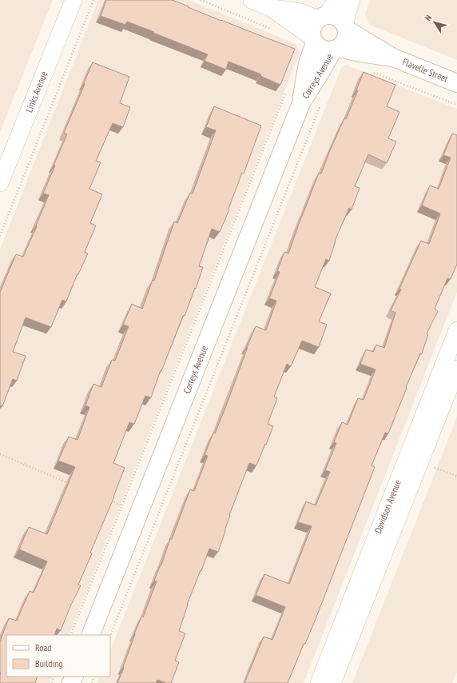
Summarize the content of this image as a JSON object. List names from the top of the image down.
{
  "streets": {
    "street": [
      "Flavelle Street",
      "Correys Avenue",
      "Links Avenue",
      "Davidson Avenue"
    ]
  },
  "crossings": [
    ["Flavelle Street", "Correys Avenue"]
  ],
  "legend": ["Road", "Building"],
  "north": "top left"
}
